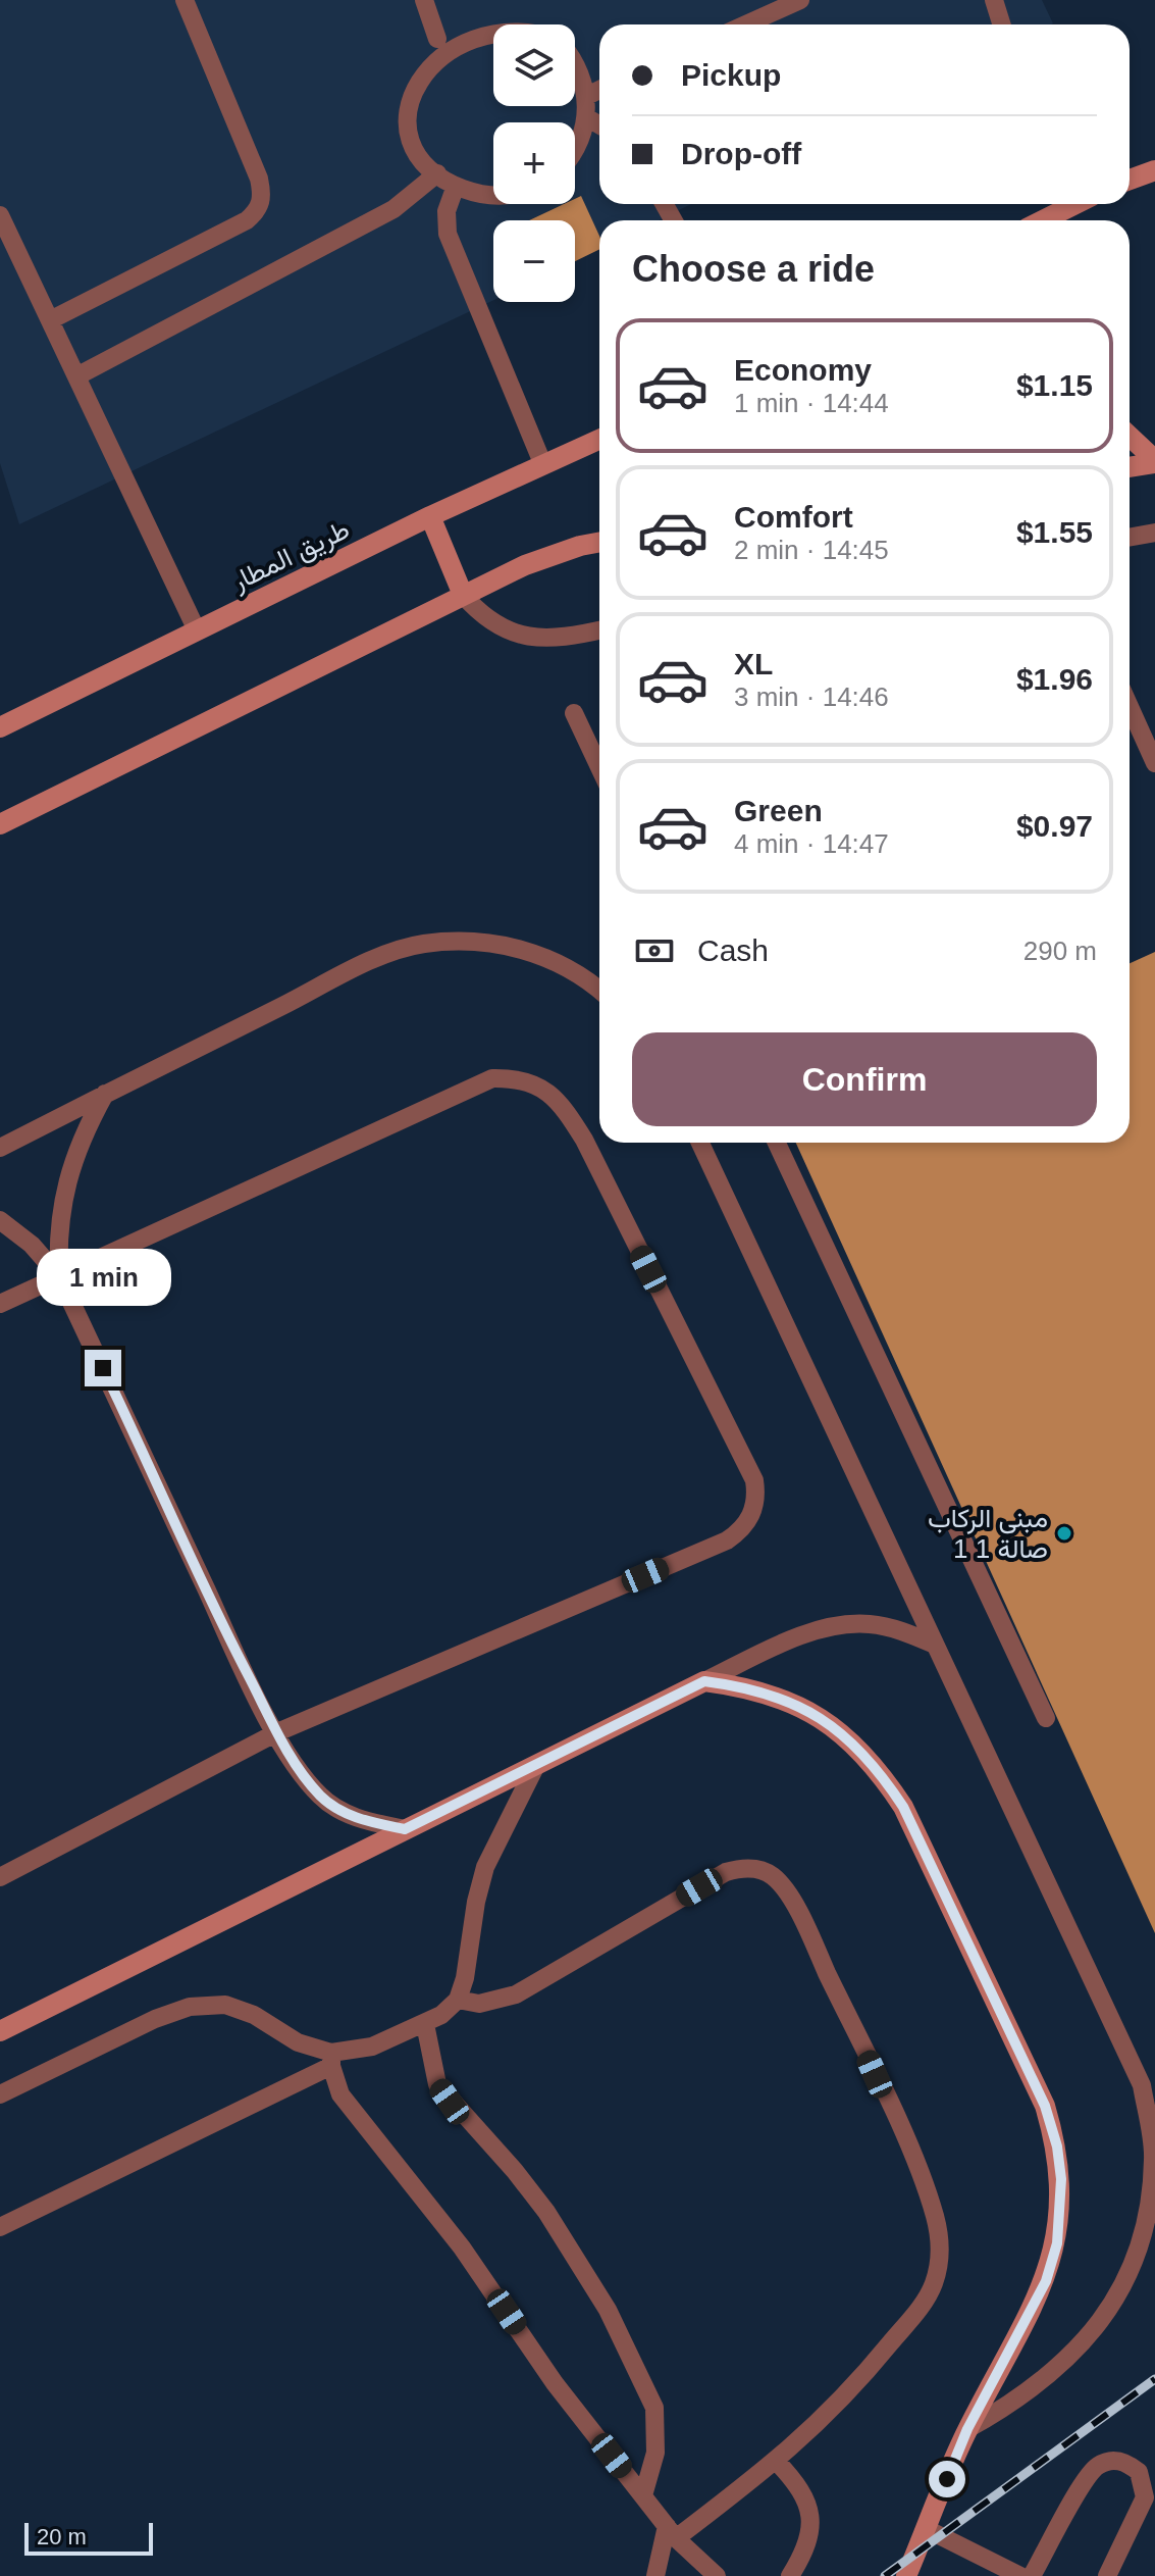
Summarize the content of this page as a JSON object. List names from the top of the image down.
{
  "streets": {
    "street": ["طريق المطار"]
  },
  "places": ["مبنى الركاب 1 صالة 1"],
  "scale_bar": "20 m",
  "page": {
    "map_buttons": ["+", "−"],
    "banner": ["Pickup", "Drop-off"],
    "heading": "Choose a ride",
    "list": [
      {
        "name": "Economy",
        "note": "1 min · 14:44",
        "value": "$1.15"
      },
      {
        "name": "Comfort",
        "note": "2 min · 14:45",
        "value": "$1.55"
      },
      {
        "name": "XL",
        "note": "3 min · 14:46",
        "value": "$1.96"
      },
      {
        "name": "Green",
        "note": "4 min · 14:47",
        "value": "$0.97"
      }
    ],
    "pay": ["Cash", "290 m"],
    "buttons": "Confirm",
    "bubble": "1 min",
    "scale": "20 m"
  }
}
